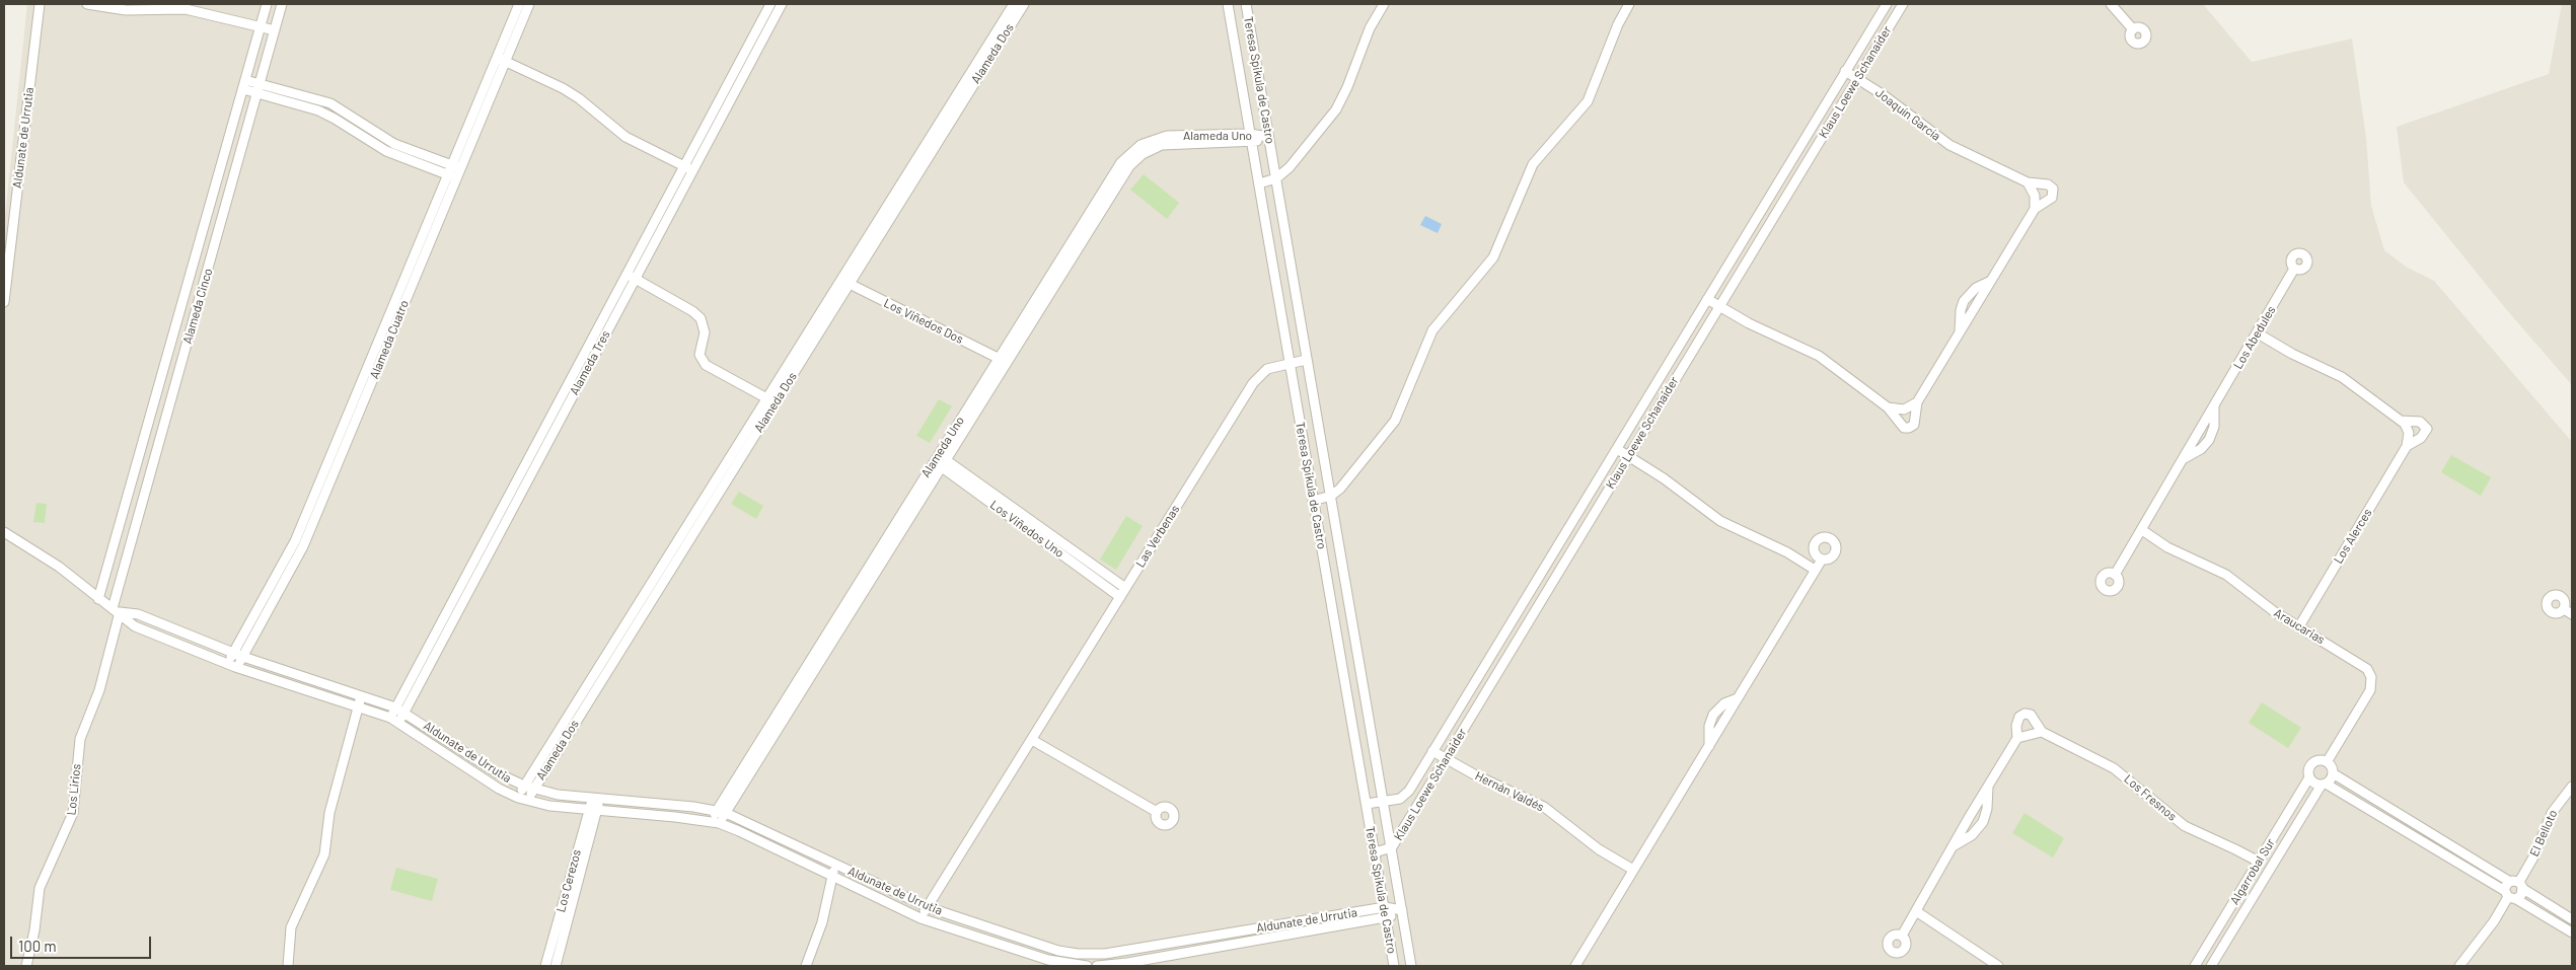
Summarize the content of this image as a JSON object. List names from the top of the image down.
{
  "streets": {
    "street": [
      "Alameda Dos",
      "Teresa Spikula de Castro",
      "Klaus Loewe Schanaider",
      "Joaquín García",
      "Alameda Uno",
      "Aldunate de Urrutia",
      "Alameda Cinco",
      "Los Viñedos Dos",
      "Los Abedules",
      "Alameda Cuatro",
      "Alameda Tres",
      "Los Viñedos Uno",
      "Las Verbenas",
      "Los Alerces",
      "Araucarias",
      "Los Lirios",
      "Hernán Valdés",
      "Los Fresnos",
      "El Belloto",
      "Algarrobal Sur",
      "Los Cerezos"
    ]
  },
  "crossings": [
    ["Alameda Dos", "Aldunate de Urrutia"],
    ["Alameda Dos", "Los Viñedos Dos"],
    ["Teresa Spikula de Castro", "Klaus Loewe Schanaider"],
    ["Teresa Spikula de Castro", "Alameda Uno"],
    ["Teresa Spikula de Castro", "Aldunate de Urrutia"],
    ["Teresa Spikula de Castro", "Las Verbenas"],
    ["Klaus Loewe Schanaider", "Joaquín García"],
    ["Klaus Loewe Schanaider", "Hernán Valdés"],
    ["Alameda Uno", "Aldunate de Urrutia"],
    ["Alameda Uno", "Los Viñedos Dos"],
    ["Alameda Uno", "Los Viñedos Uno"],
    ["Aldunate de Urrutia", "Alameda Cinco"],
    ["Aldunate de Urrutia", "Alameda Cuatro"],
    ["Aldunate de Urrutia", "Alameda Tres"],
    ["Aldunate de Urrutia", "Las Verbenas"],
    ["Aldunate de Urrutia", "Los Lirios"],
    ["Aldunate de Urrutia", "Los Cerezos"],
    ["Alameda Cinco", "Los Lirios"],
    ["Los Abedules", "Los Alerces"],
    ["Los Abedules", "Araucarias"],
    ["Los Viñedos Uno", "Las Verbenas"],
    ["Los Alerces", "Araucarias"],
    ["Araucarias", "Algarrobal Sur"],
    ["Los Fresnos", "Algarrobal Sur"]
  ],
  "scale_bar": "100 m"
}
